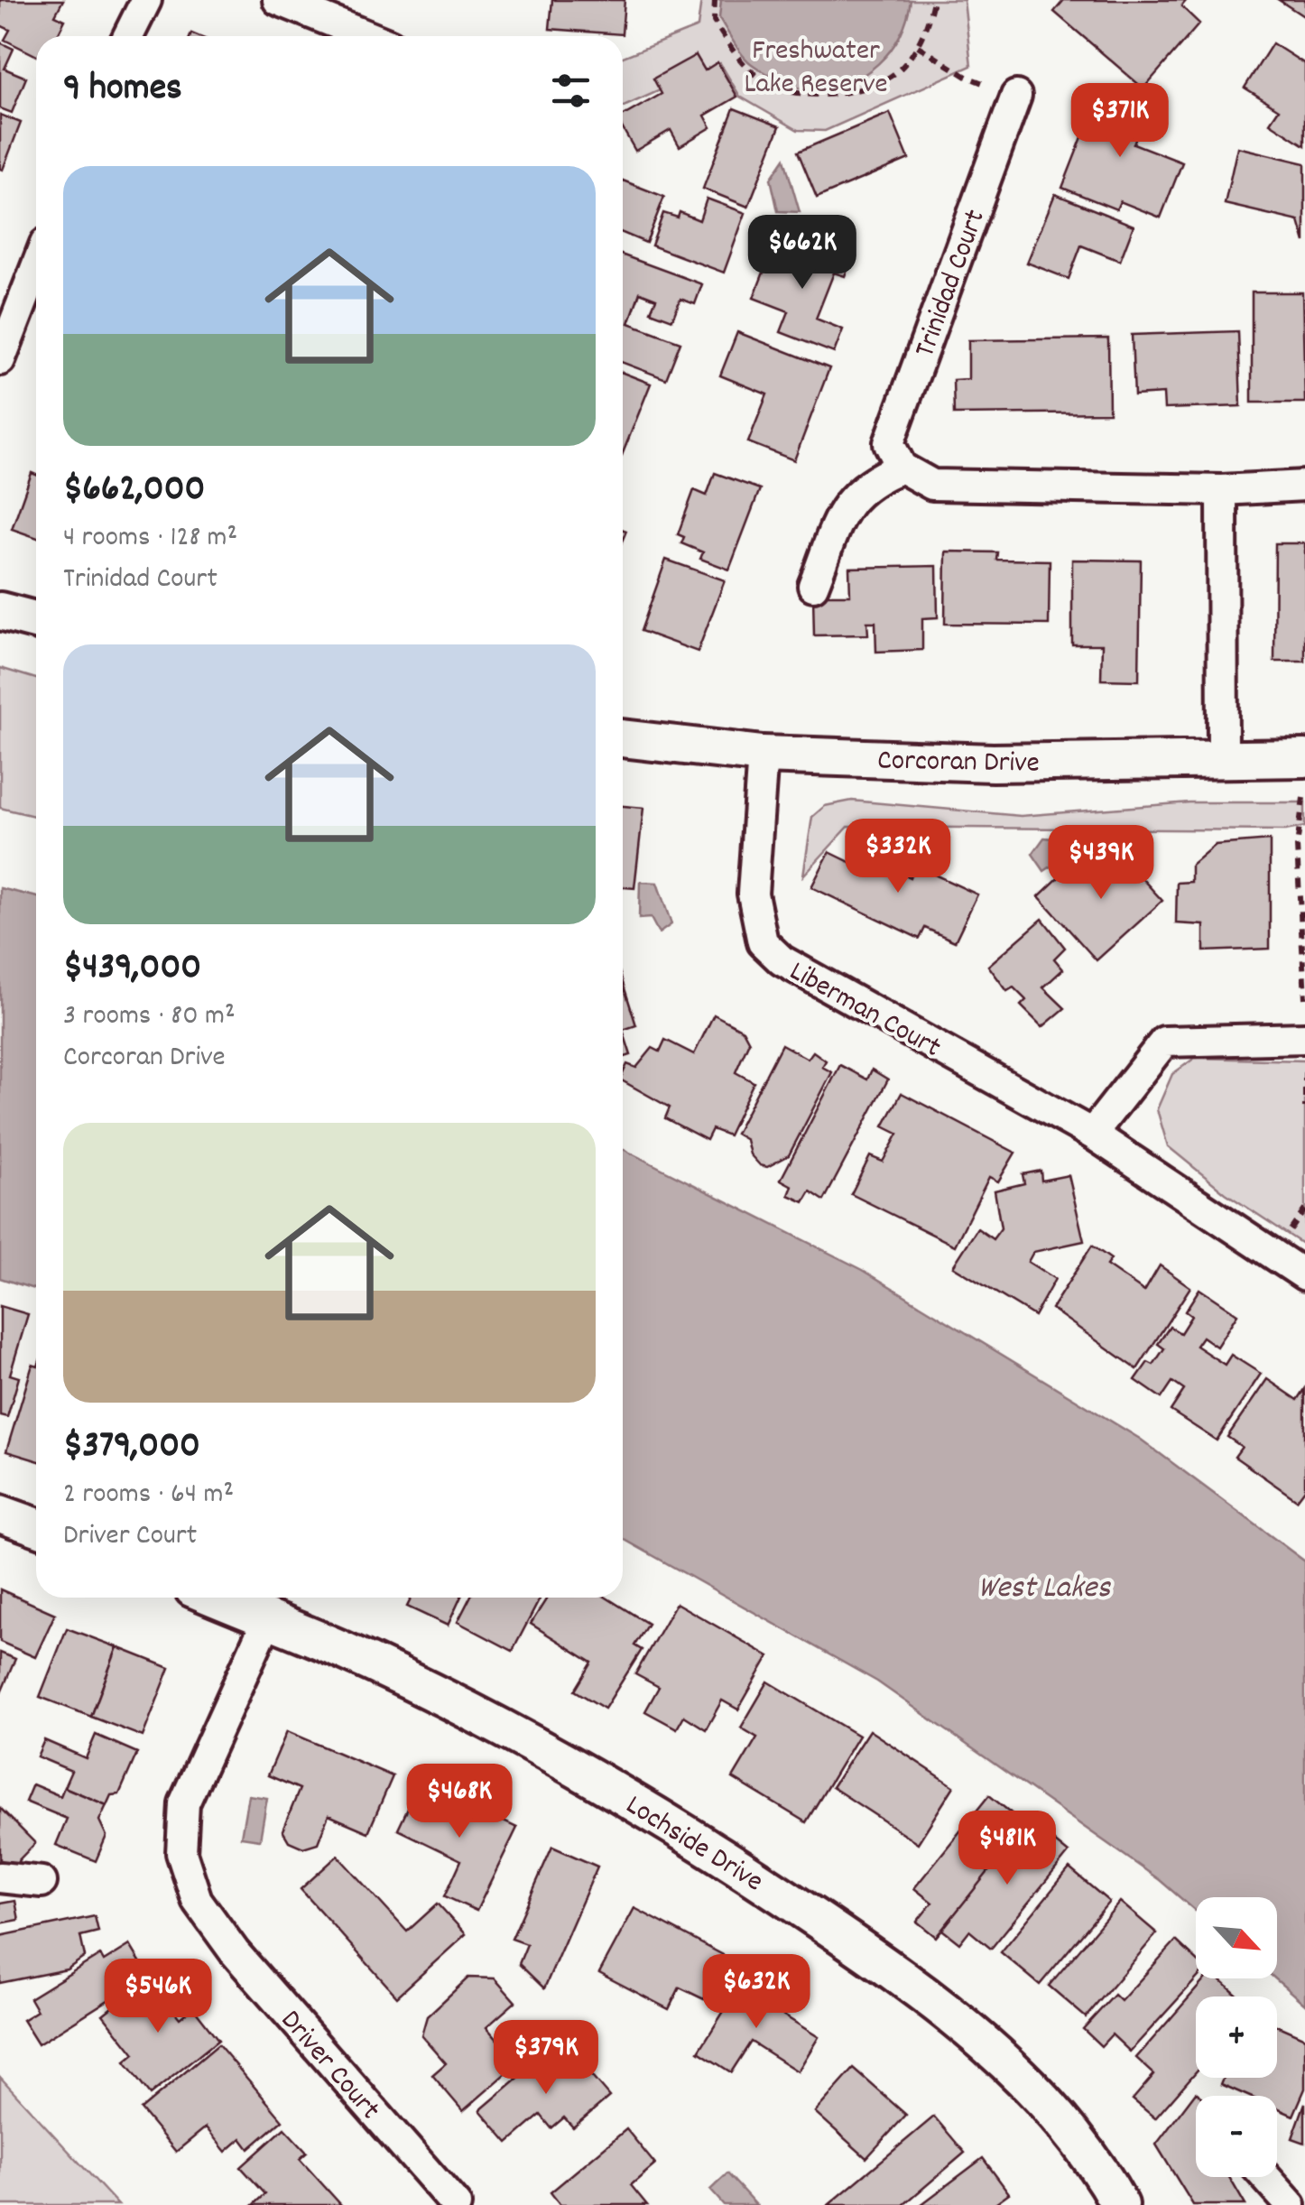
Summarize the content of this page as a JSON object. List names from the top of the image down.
{
  "streets": {
    "street": [
      "Trinidad Court",
      "Corcoran Drive",
      "Liberman Court",
      "Lochside Drive",
      "Driver Court"
    ]
  },
  "crossings": [
    ["Corcoran Drive", "Liberman Court"],
    ["Lochside Drive", "Driver Court"]
  ],
  "water": ["West Lakes"],
  "parks": ["Freshwater Lake Reserve"],
  "north": "bottom right",
  "page": {
    "heading": "9 homes",
    "price": [
      "$371K",
      "$662K",
      "$332K",
      "$439K",
      "$468K",
      "$481K",
      "$632K",
      "$546K",
      "$379K"
    ],
    "list": [
      {
        "name": "$662,000",
        "note": "4 rooms · 128 m² · Trinidad Court"
      },
      {
        "name": "$439,000",
        "note": "3 rooms · 80 m² · Corcoran Drive"
      },
      {
        "name": "$379,000",
        "note": "2 rooms · 64 m² · Driver Court"
      }
    ],
    "map_buttons": ["+", "−"]
  }
}
